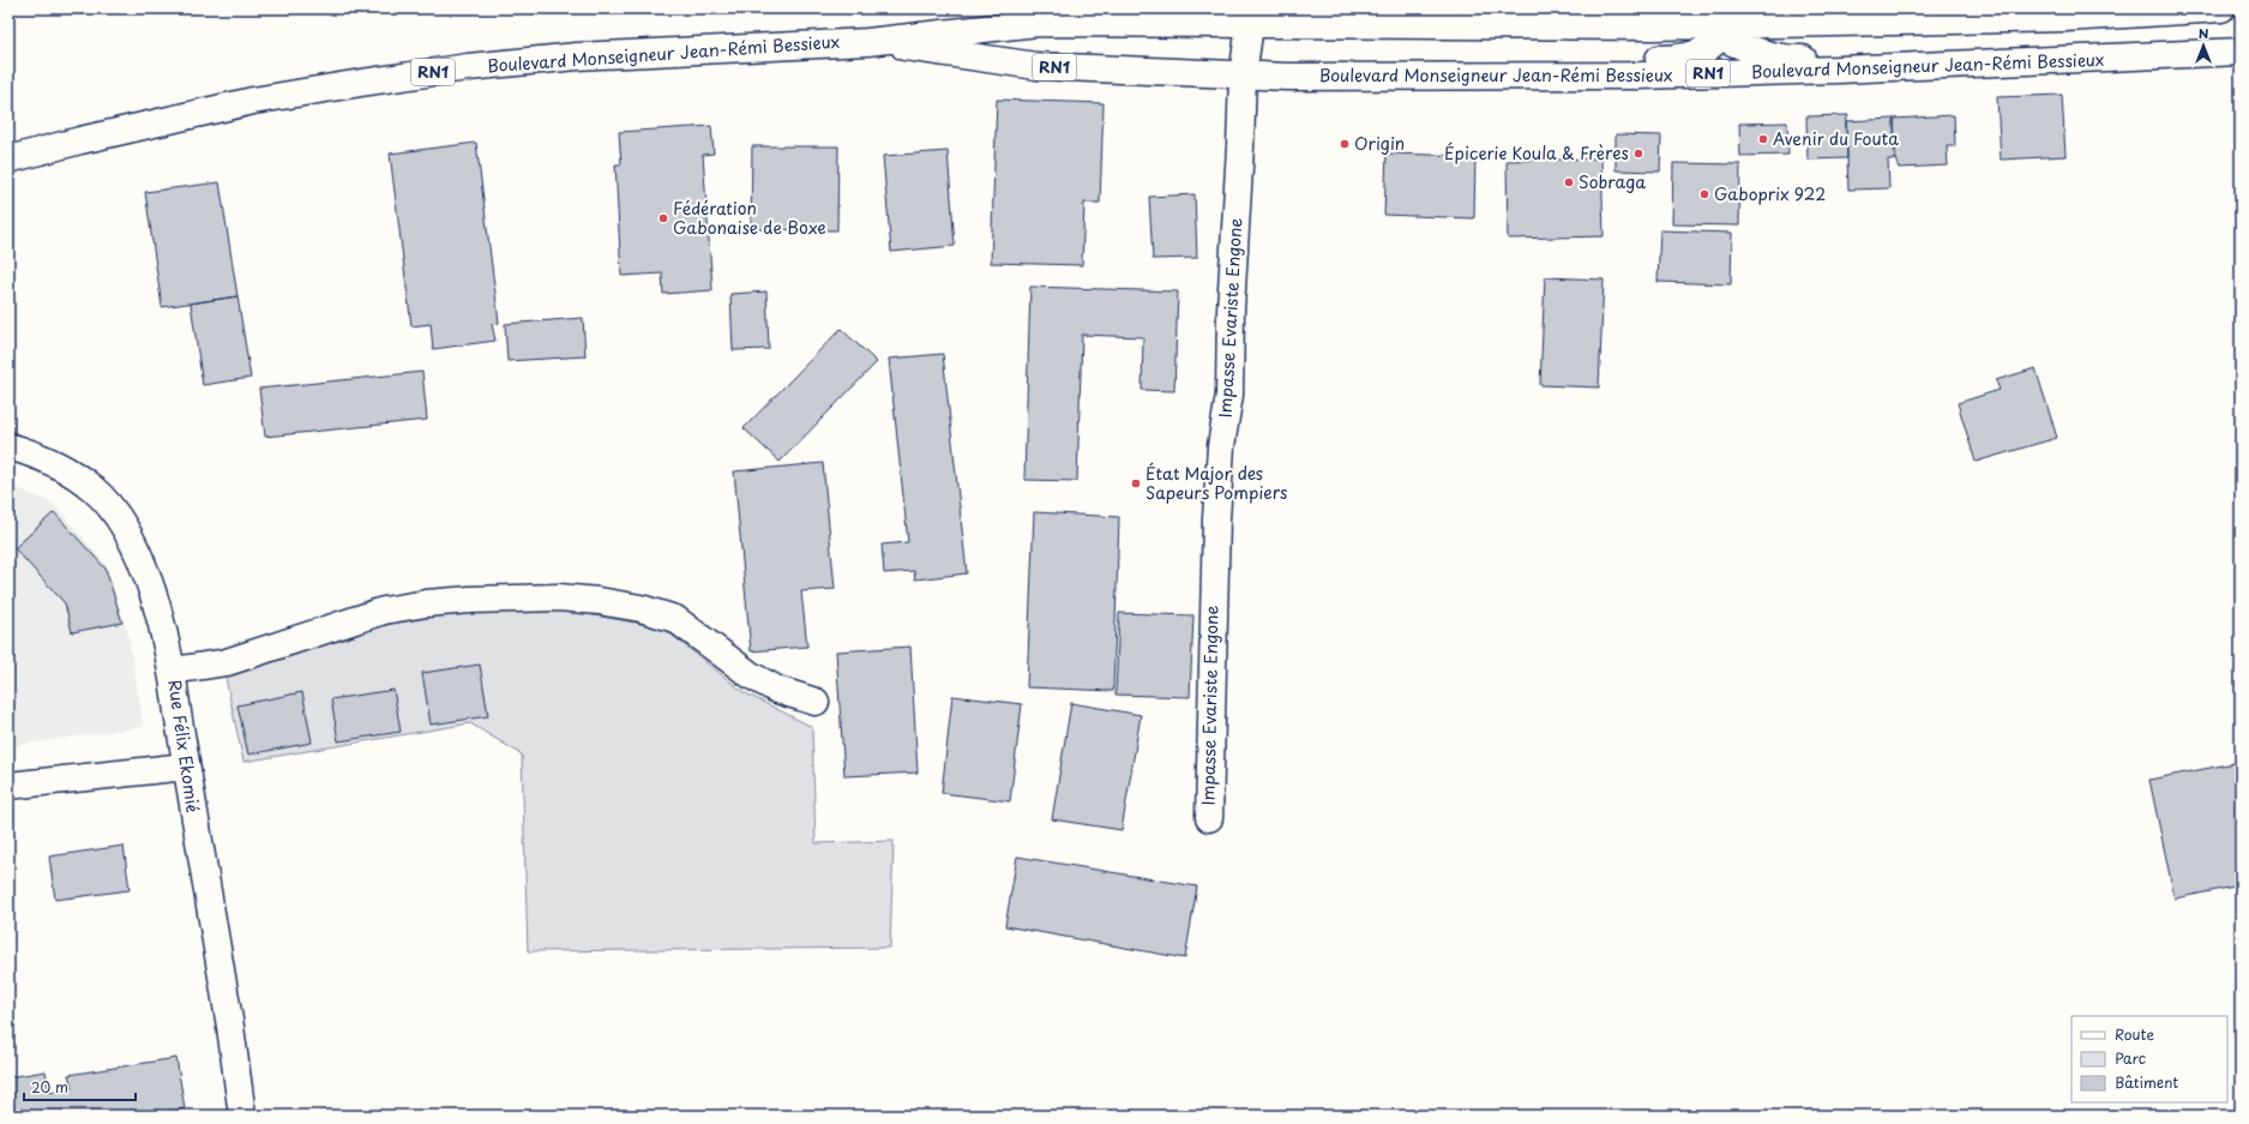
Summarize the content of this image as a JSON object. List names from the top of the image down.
{
  "streets": {
    "main road": [
      "Boulevard Monseigneur Jean-Rémi Bessieux",
      "RN1",
      "Impasse Evariste Engone",
      "Rue Félix Ekomié"
    ]
  },
  "crossings": [
    ["Boulevard Monseigneur Jean-Rémi Bessieux", "Impasse Evariste Engone"]
  ],
  "places": [
    "Avenir du Fouta",
    "Origin",
    "Épicerie Koula & Frères",
    "Sobraga",
    "Gaboprix 922",
    "Fédération Gabonaise de Boxe",
    "État Major des Sapeurs Pompiers"
  ],
  "legend": ["Route", "Parc", "Bâtiment"],
  "scale_bar": "20 m",
  "north": "top"
}
